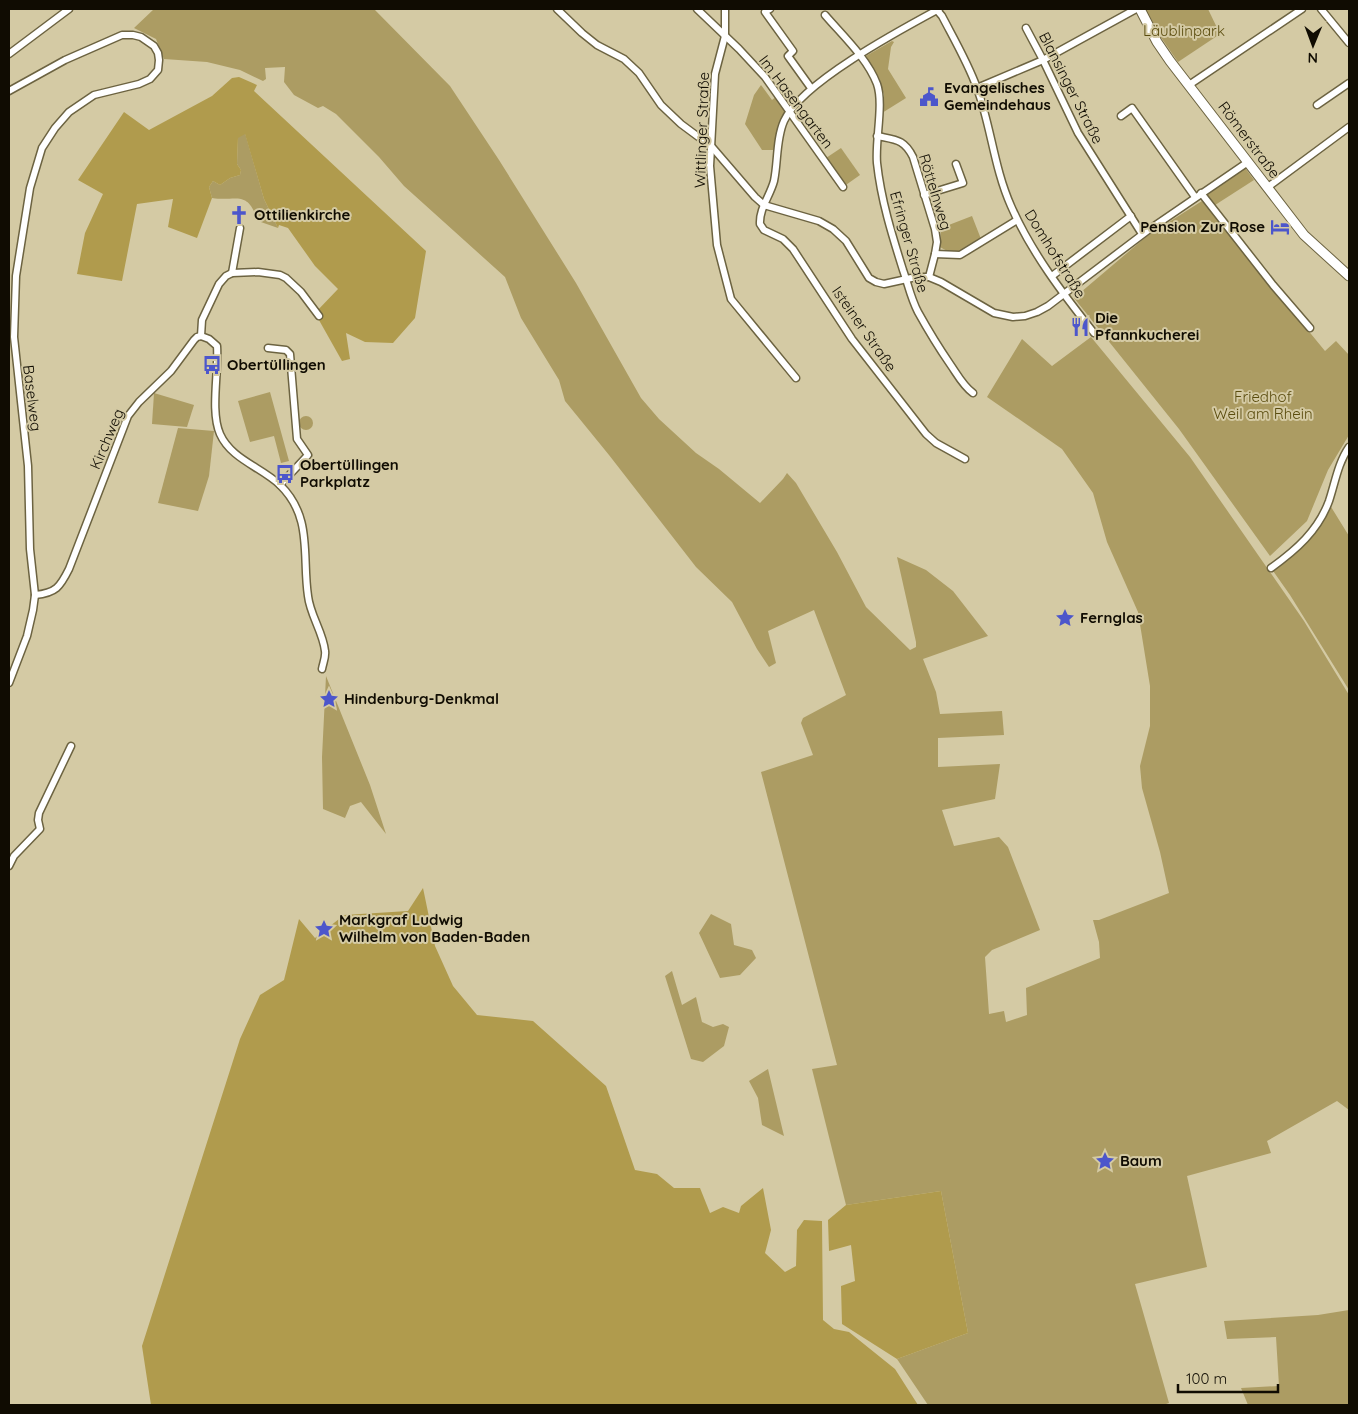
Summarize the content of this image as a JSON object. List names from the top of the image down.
{
  "streets": {
    "street": [
      "Blansinger Straße",
      "Im Hasengarten",
      "Wittlinger Straße",
      "Römerstraße",
      "Röttelnweg",
      "Efringer Straße",
      "Domhofstraße",
      "Isteiner Straße",
      "Baselweg",
      "Kirchweg"
    ]
  },
  "crossings": [
    ["Im Hasengarten", "Wittlinger Straße"],
    ["Röttelnweg", "Efringer Straße"],
    ["Baselweg", "Kirchweg"]
  ],
  "parks": ["Läublinpark", "Friedhof Weil am Rhein"],
  "places": {
    "public building": ["Evangelisches Gemeindehaus"],
    "church": ["Ottilienkirche"],
    "hotel": ["Pension Zur Rose"],
    "restaurant": ["Die Pfannkucherei"],
    "bus stop": ["Obertüllingen", "Obertüllingen Parkplatz"],
    "place": [
      "Fernglas",
      "Hindenburg-Denkmal",
      "Markgraf Ludwig Wilhelm von Baden-Baden",
      "Baum"
    ]
  },
  "scale_bar": "100 m",
  "north": "bottom"
}
